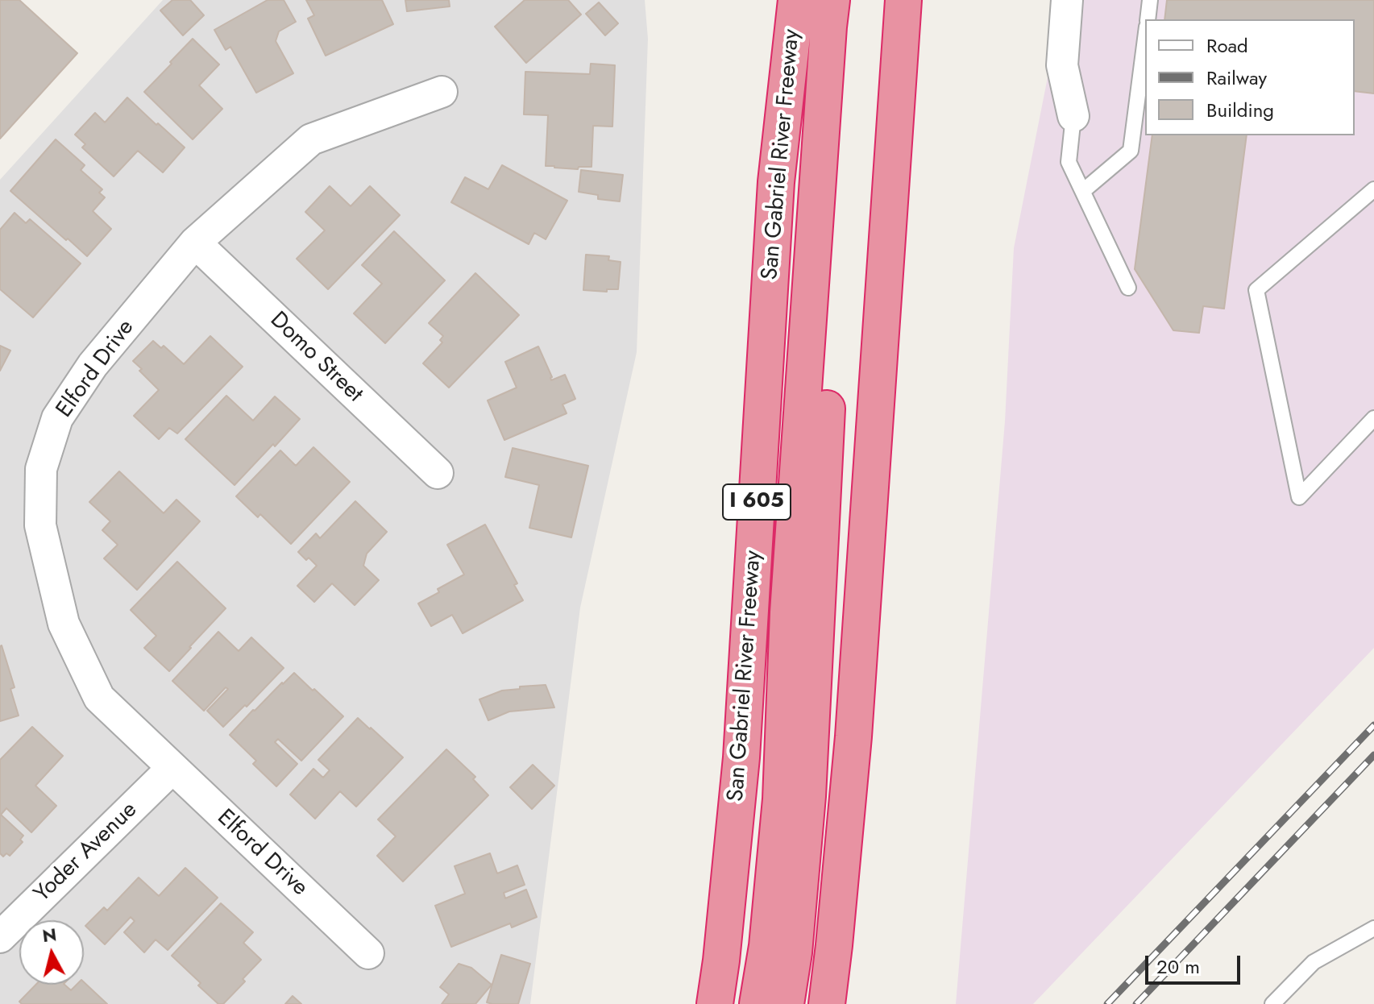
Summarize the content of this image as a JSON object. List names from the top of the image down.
{
  "streets": {
    "highway": ["San Gabriel River Freeway", "I 605"],
    "street": ["Domo Street", "Elford Drive", "Yoder Avenue"]
  },
  "crossings": [
    ["Domo Street", "Elford Drive"],
    ["Elford Drive", "Yoder Avenue"]
  ],
  "legend": ["Road", "Railway", "Building"],
  "scale_bar": "20 m",
  "north": "top"
}
